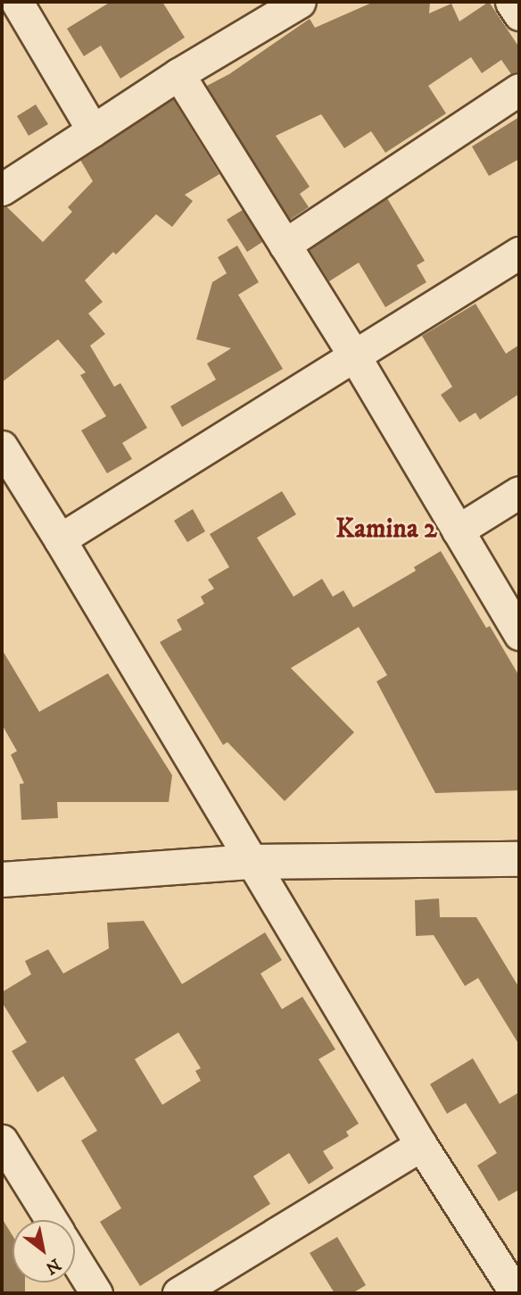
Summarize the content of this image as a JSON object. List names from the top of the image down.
{
  "districts": ["Kamina 2"],
  "north": "bottom right"
}
